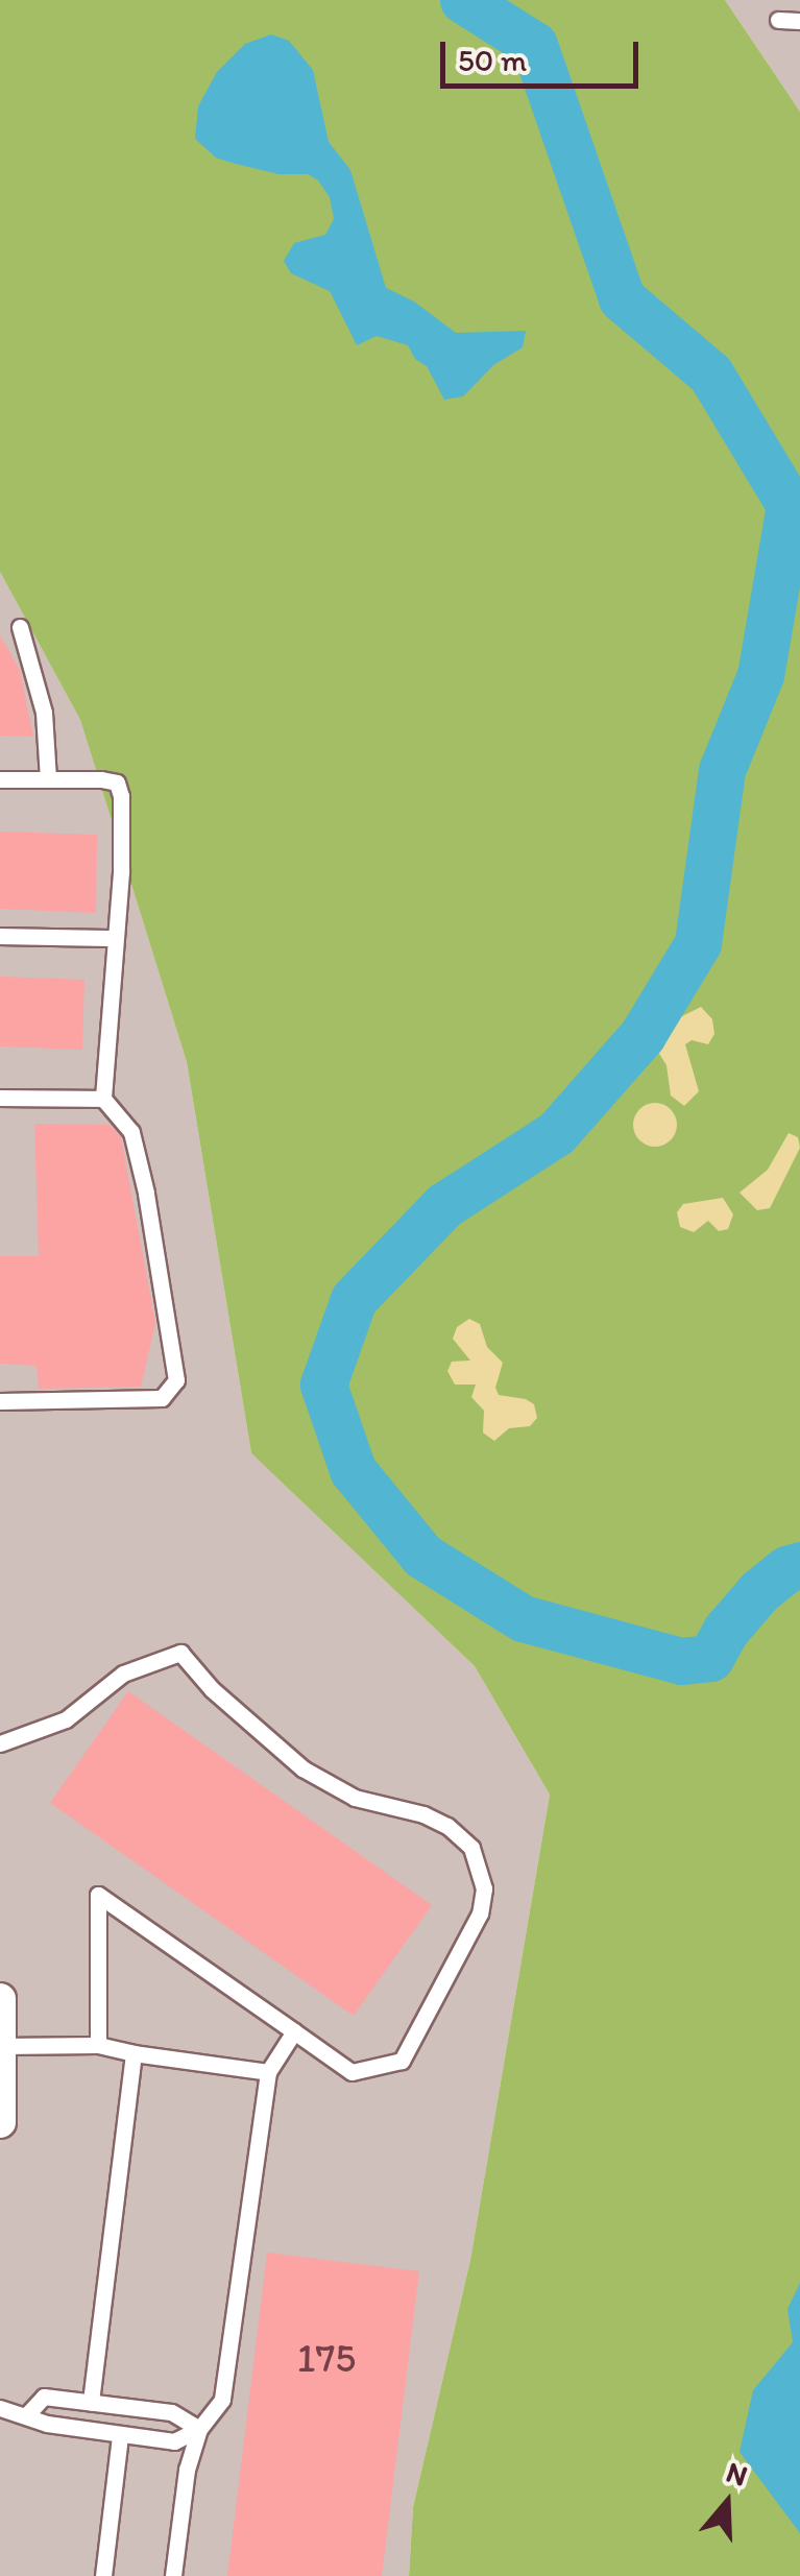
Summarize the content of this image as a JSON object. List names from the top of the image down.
{
  "house_numbers": ["175"],
  "scale_bar": "50 m",
  "north": "top"
}
